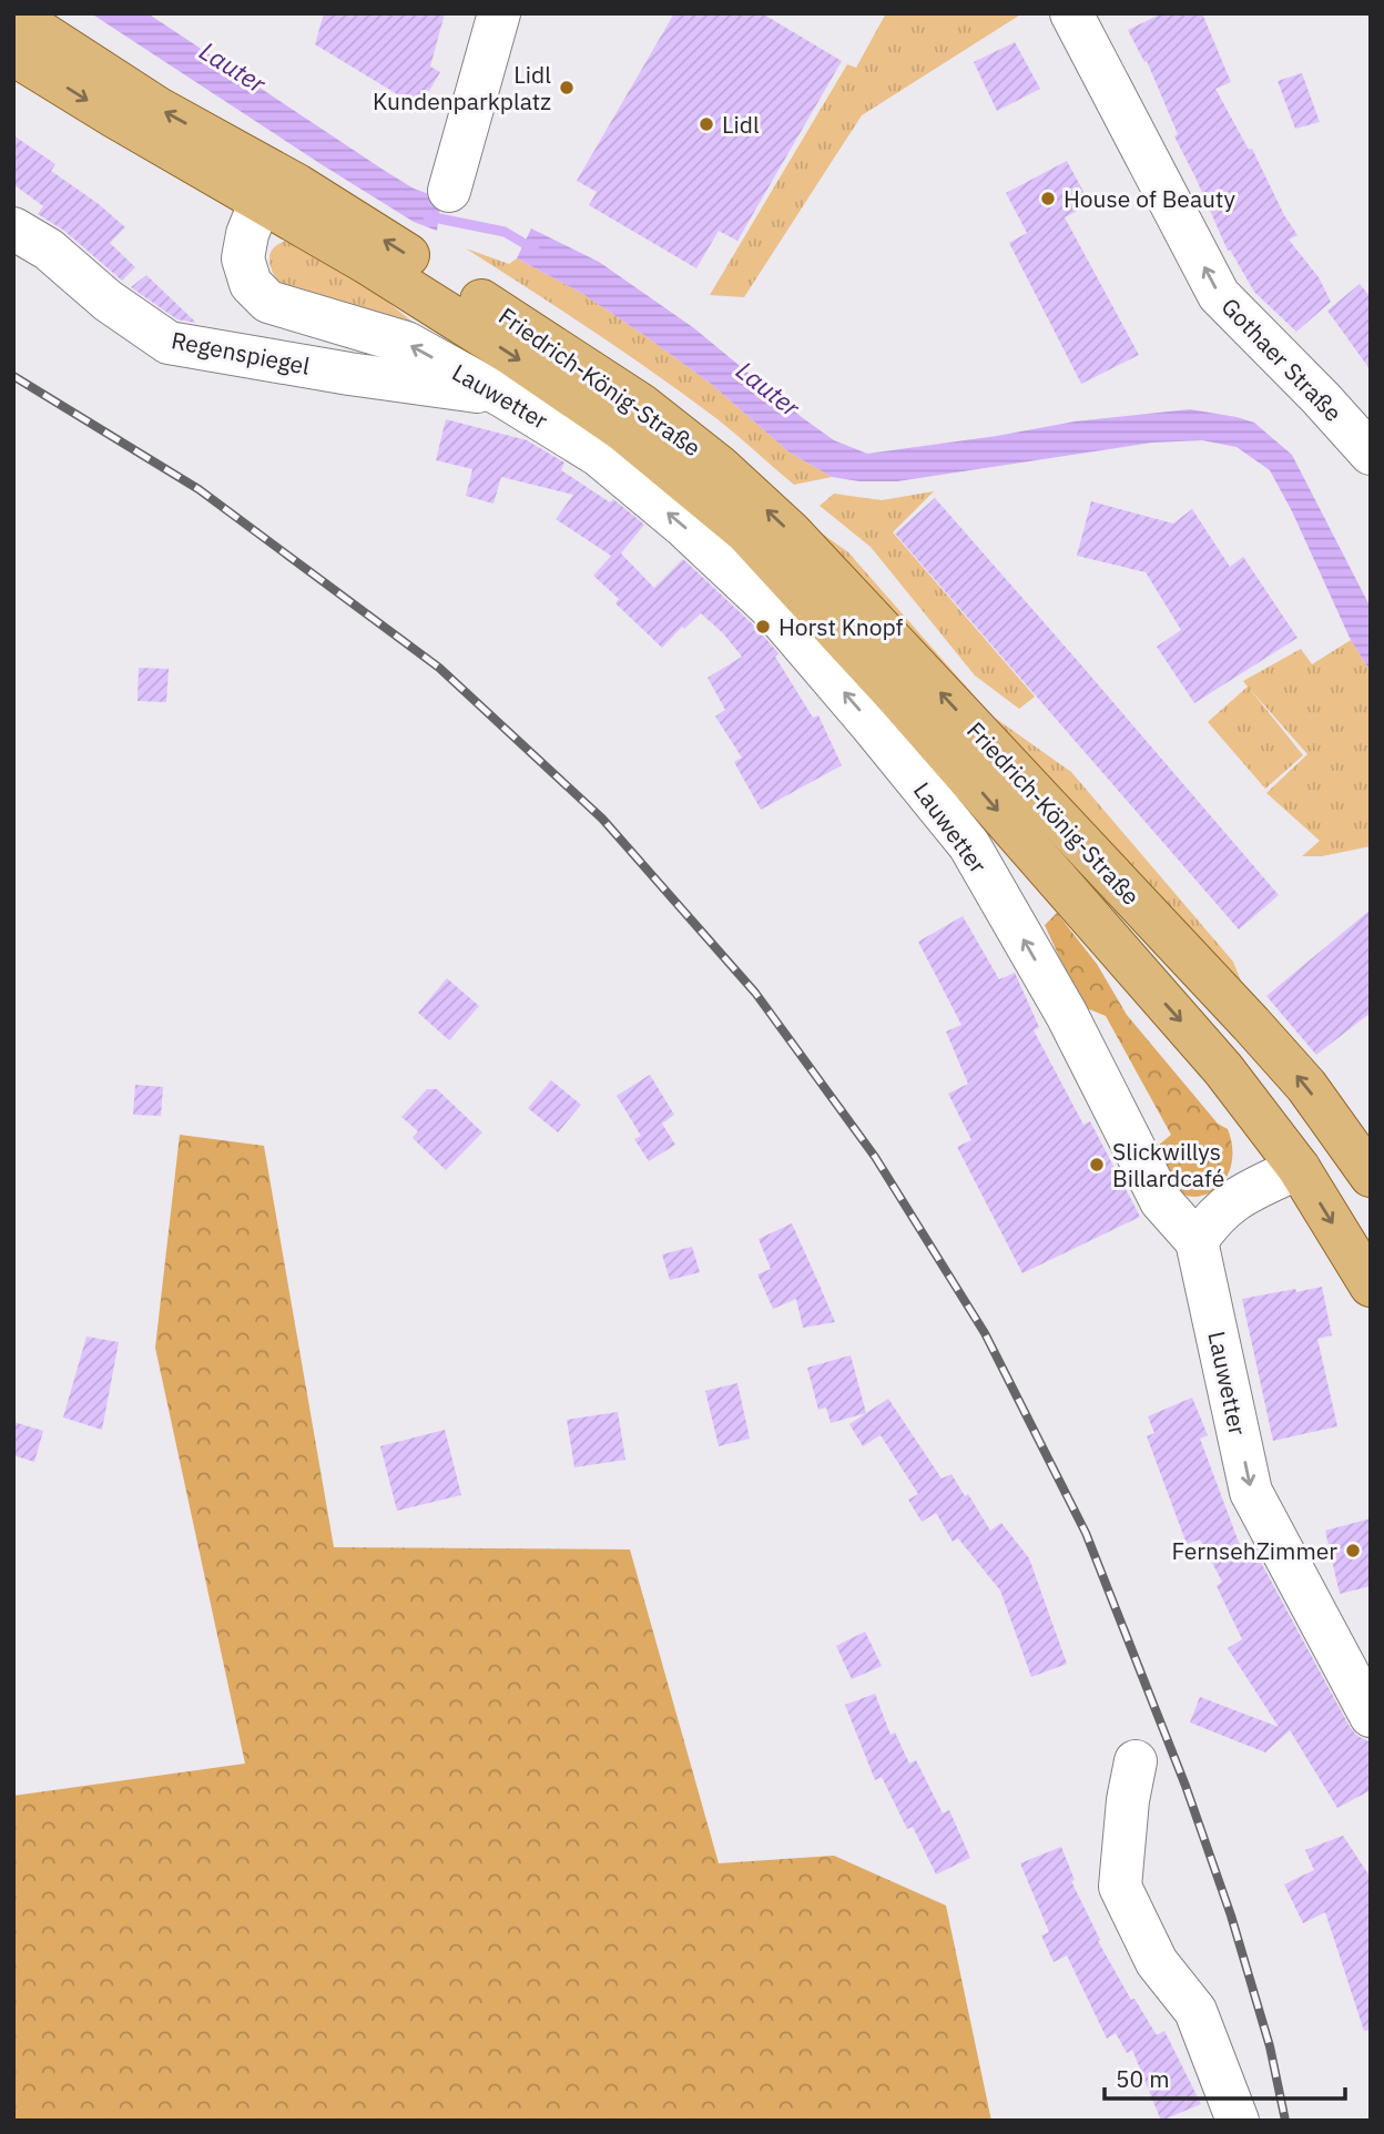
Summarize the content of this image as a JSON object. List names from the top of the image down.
{
  "streets": {
    "main road": ["Friedrich-König-Straße"],
    "street": ["Regenspiegel", "Gothaer Straße", "Lauwetter"]
  },
  "crossings": [
    ["Regenspiegel", "Lauwetter"],
    ["Friedrich-König-Straße", "Lauwetter"]
  ],
  "one_way": ["Gothaer Straße"],
  "water": ["Lauter"],
  "places": [
    "Lidl Kundenparkplatz",
    "Lidl",
    "House of Beauty",
    "Horst Knopf",
    "Slickwillys Billardcafé",
    "FernsehZimmer"
  ],
  "scale_bar": "50 m"
}
